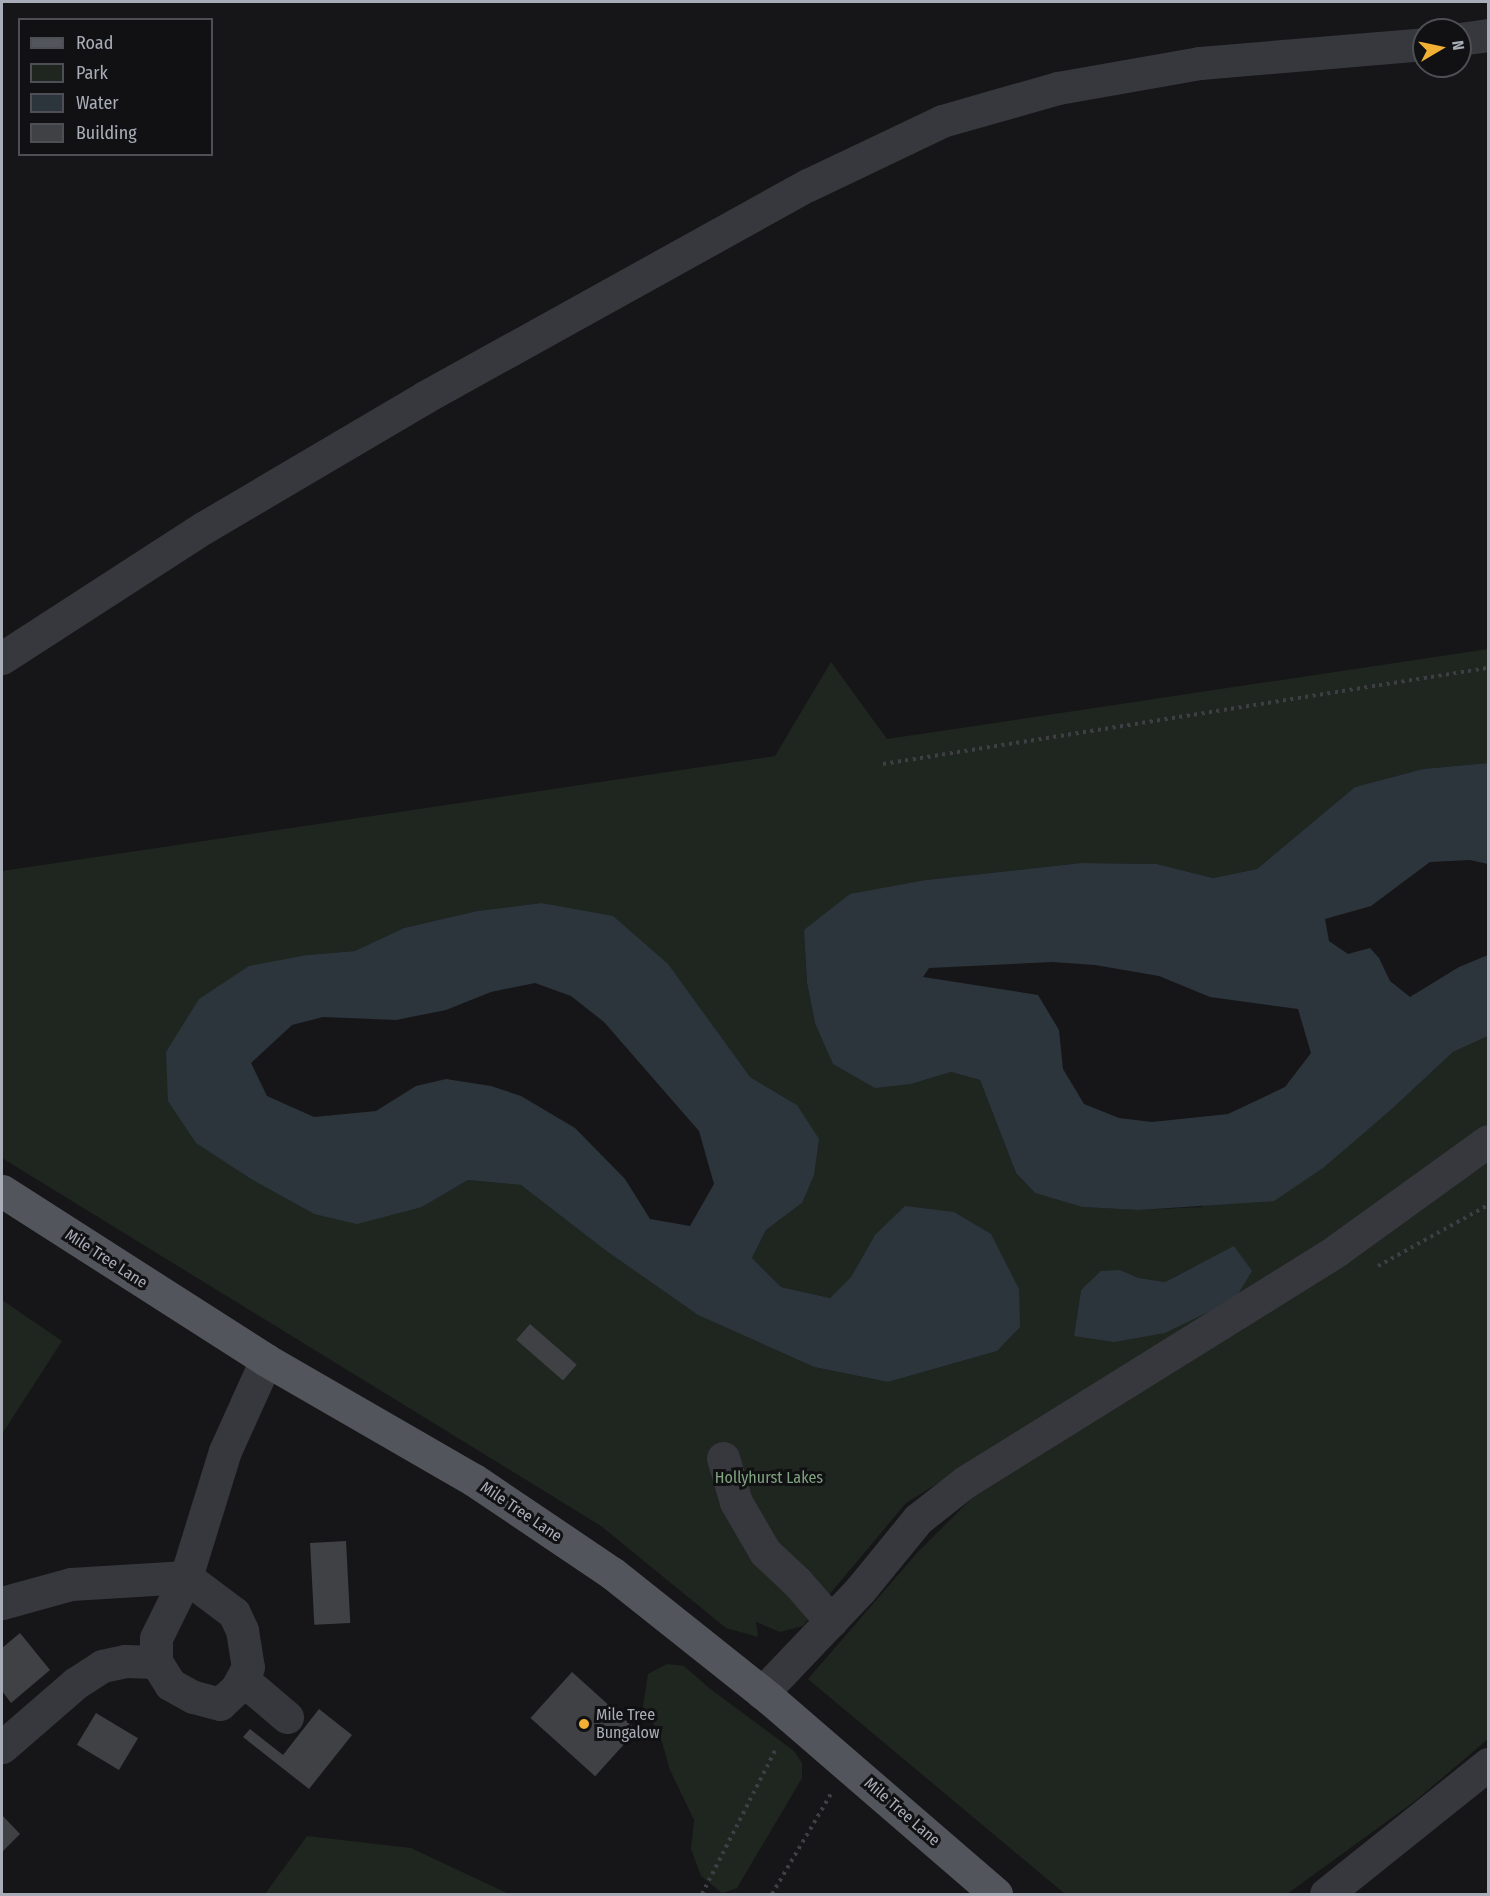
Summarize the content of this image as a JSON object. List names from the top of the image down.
{
  "streets": {
    "main road": ["Mile Tree Lane"]
  },
  "parks": ["Hollyhurst Lakes"],
  "places": ["Mile Tree Bungalow"],
  "legend": [
    "Road",
    "Park",
    "Water",
    "Building"
  ],
  "north": "right"
}
